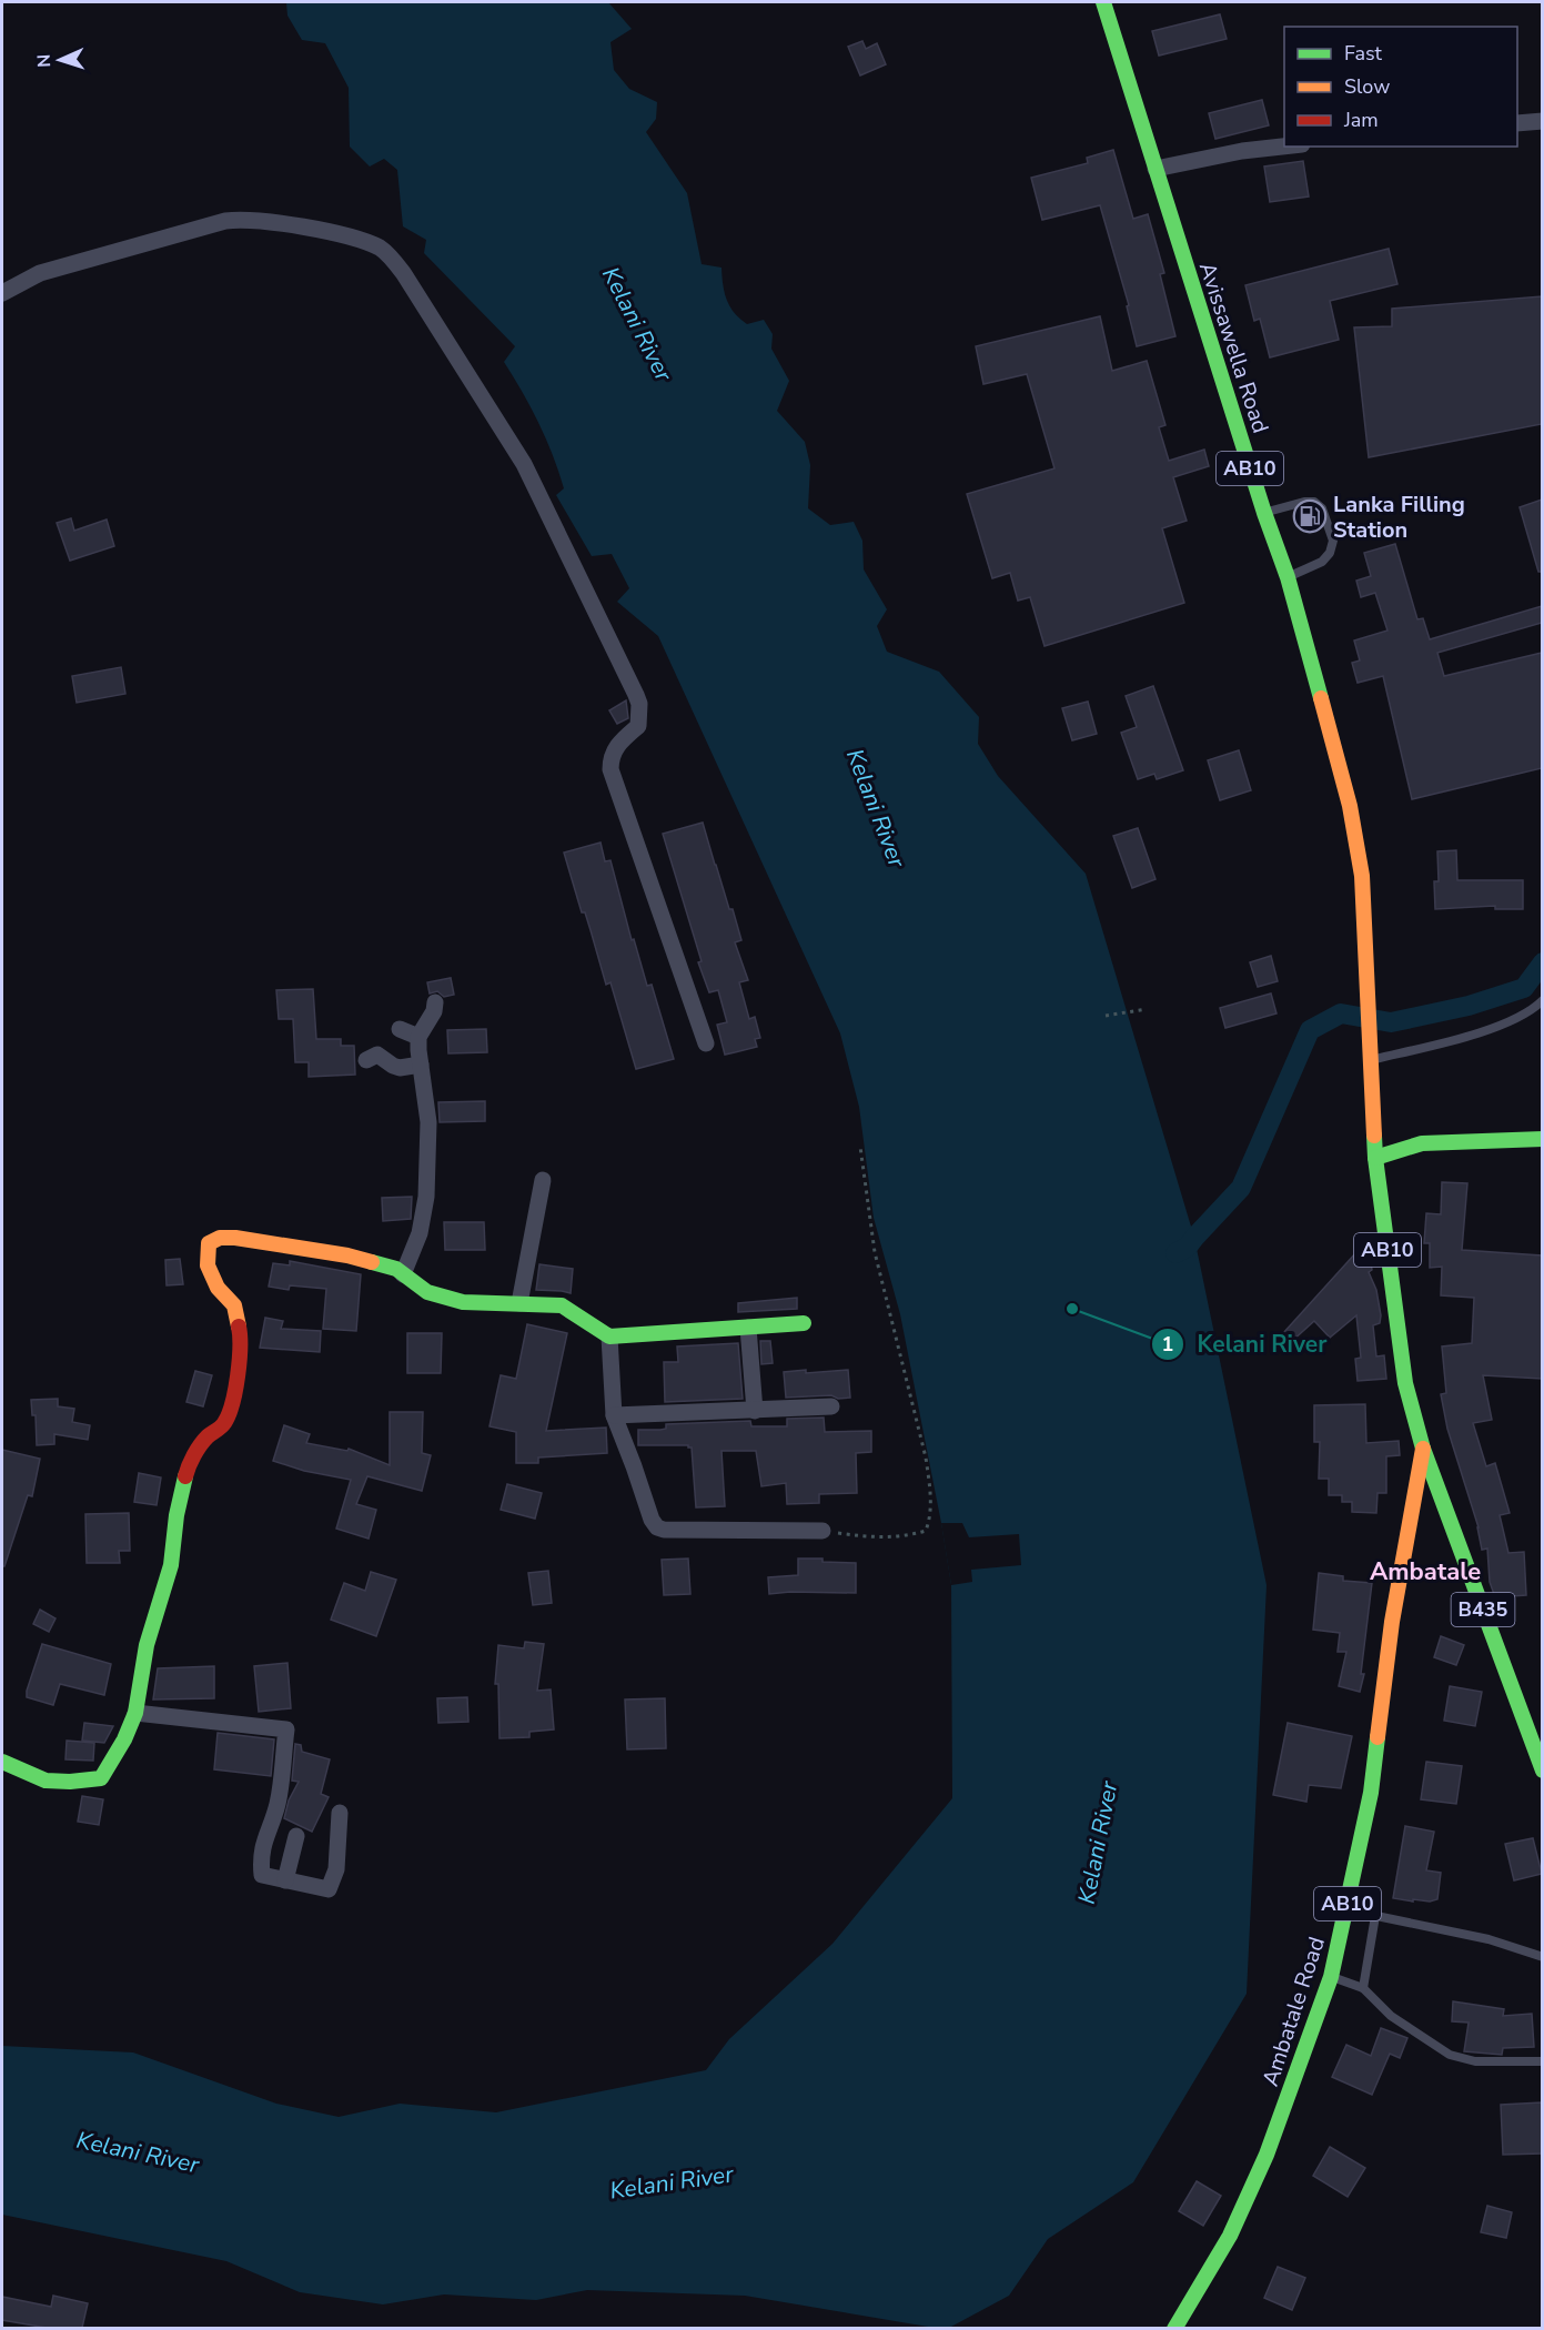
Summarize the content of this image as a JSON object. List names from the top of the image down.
{
  "streets": {
    "main road": [
      "Avissawella Road",
      "AB10",
      "B435",
      "Ambatale Road"
    ]
  },
  "crossings": [
    ["Avissawella Road", "AB10"],
    ["AB10", "B435"],
    ["AB10", "Ambatale Road"],
    ["B435", "Ambatale Road"]
  ],
  "districts": ["Ambatale"],
  "water": ["Kelani River"],
  "places": {
    "fuel station": ["Lanka Filling Station"],
    "other": ["Kelani River"]
  },
  "legend": ["Fast", "Slow", "Jam"],
  "north": "left"
}
